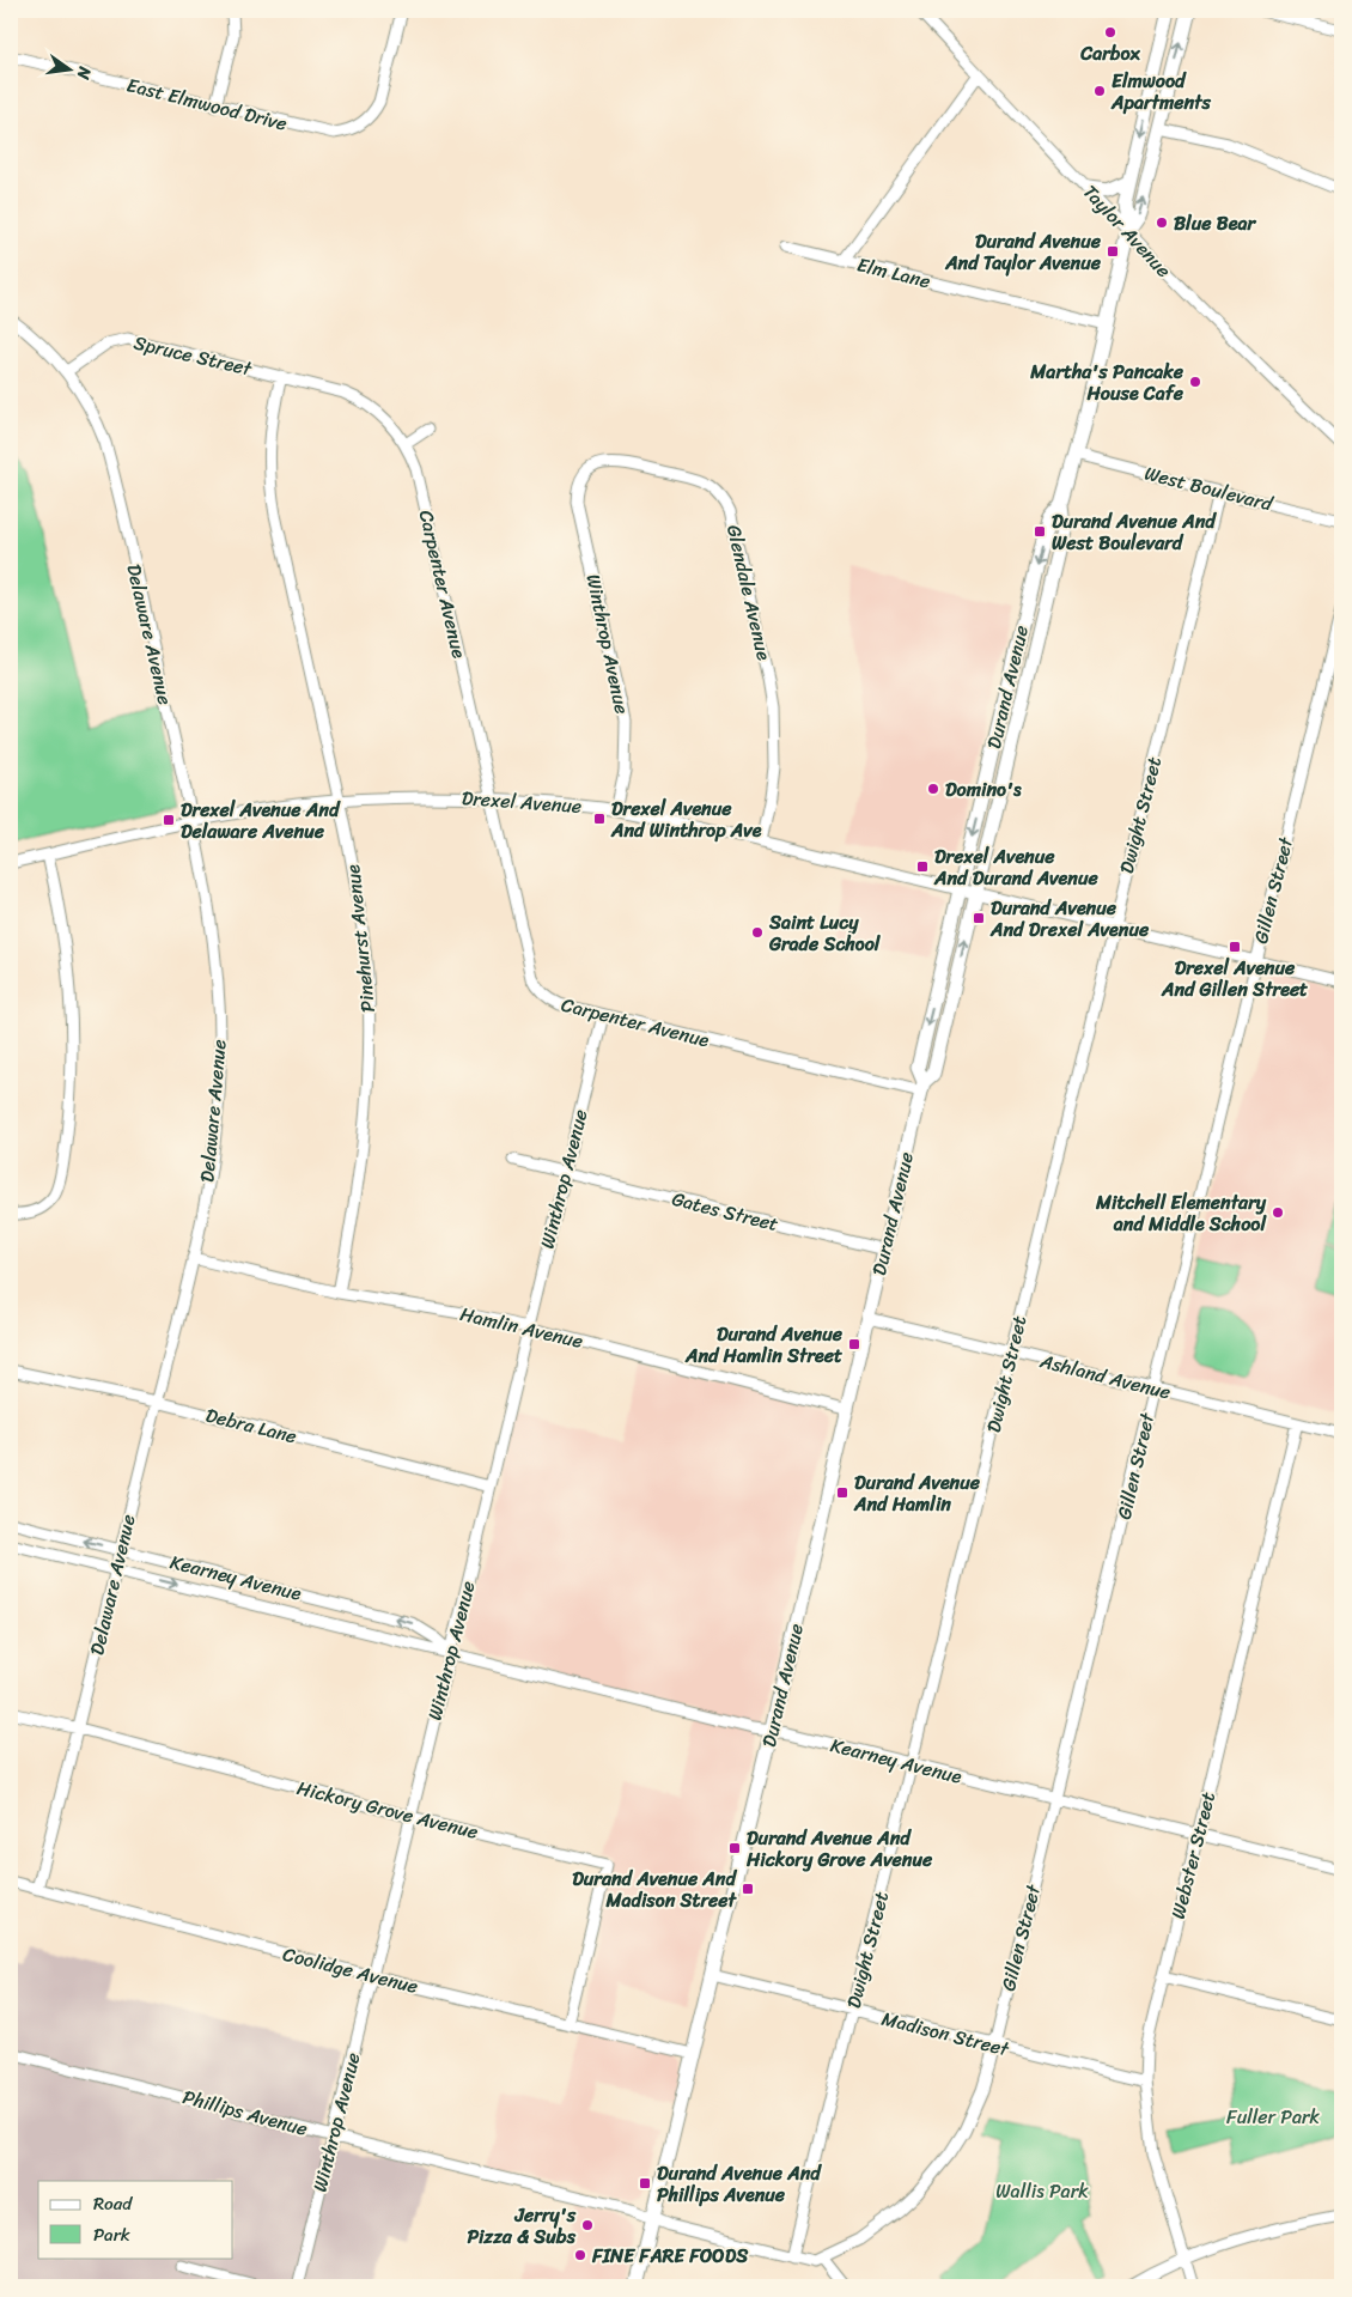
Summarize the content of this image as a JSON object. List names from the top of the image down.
{
  "streets": {
    "main road": ["Durand Avenue"],
    "street": [
      "East Elmwood Drive",
      "Taylor Avenue",
      "Elm Lane",
      "Spruce Street",
      "West Boulevard",
      "Carpenter Avenue",
      "Glendale Avenue",
      "Delaware Avenue",
      "Winthrop Avenue",
      "Drexel Avenue",
      "Dwight Street",
      "Gillen Street",
      "Pinehurst Avenue",
      "Gates Street",
      "Hamlin Avenue",
      "Ashland Avenue",
      "Debra Lane",
      "Kearney Avenue",
      "Hickory Grove Avenue",
      "Webster Street",
      "Coolidge Avenue",
      "Madison Street",
      "Phillips Avenue"
    ]
  },
  "crossings": [
    ["Taylor Avenue", "Durand Avenue"],
    ["Elm Lane", "Durand Avenue"],
    ["Spruce Street", "Carpenter Avenue"],
    ["Spruce Street", "Delaware Avenue"],
    ["Spruce Street", "Pinehurst Avenue"],
    ["West Boulevard", "Durand Avenue"],
    ["West Boulevard", "Dwight Street"],
    ["Carpenter Avenue", "Winthrop Avenue"],
    ["Carpenter Avenue", "Durand Avenue"],
    ["Carpenter Avenue", "Drexel Avenue"],
    ["Glendale Avenue", "Winthrop Avenue"],
    ["Glendale Avenue", "Drexel Avenue"],
    ["Delaware Avenue", "Drexel Avenue"],
    ["Delaware Avenue", "Hamlin Avenue"],
    ["Delaware Avenue", "Debra Lane"],
    ["Delaware Avenue", "Kearney Avenue"],
    ["Delaware Avenue", "Hickory Grove Avenue"],
    ["Delaware Avenue", "Coolidge Avenue"],
    ["Winthrop Avenue", "Drexel Avenue"],
    ["Winthrop Avenue", "Gates Street"],
    ["Winthrop Avenue", "Hamlin Avenue"],
    ["Winthrop Avenue", "Debra Lane"],
    ["Winthrop Avenue", "Kearney Avenue"],
    ["Winthrop Avenue", "Hickory Grove Avenue"],
    ["Winthrop Avenue", "Coolidge Avenue"],
    ["Winthrop Avenue", "Phillips Avenue"],
    ["Durand Avenue", "Drexel Avenue"],
    ["Durand Avenue", "Gates Street"],
    ["Durand Avenue", "Hamlin Avenue"],
    ["Durand Avenue", "Ashland Avenue"],
    ["Durand Avenue", "Kearney Avenue"],
    ["Durand Avenue", "Coolidge Avenue"],
    ["Durand Avenue", "Madison Street"],
    ["Durand Avenue", "Phillips Avenue"],
    ["Drexel Avenue", "Dwight Street"],
    ["Drexel Avenue", "Gillen Street"],
    ["Drexel Avenue", "Pinehurst Avenue"],
    ["Dwight Street", "Ashland Avenue"],
    ["Dwight Street", "Kearney Avenue"],
    ["Dwight Street", "Madison Street"],
    ["Dwight Street", "Phillips Avenue"],
    ["Gillen Street", "Ashland Avenue"],
    ["Gillen Street", "Kearney Avenue"],
    ["Gillen Street", "Madison Street"],
    ["Gillen Street", "Phillips Avenue"],
    ["Pinehurst Avenue", "Hamlin Avenue"],
    ["Ashland Avenue", "Webster Street"],
    ["Kearney Avenue", "Webster Street"],
    ["Hickory Grove Avenue", "Coolidge Avenue"],
    ["Webster Street", "Madison Street"]
  ],
  "parks": ["Fuller Park", "Wallis Park"],
  "places": {
    "other": [
      "Carbox",
      "Elmwood Apartments",
      "Blue Bear",
      "Martha's Pancake House Cafe",
      "Domino's",
      "Saint Lucy Grade School",
      "Mitchell Elementary and Middle School",
      "Jerry's Pizza & Subs",
      "FINE FARE FOODS"
    ],
    "transit": [
      "Durand Avenue And Taylor Avenue",
      "Durand Avenue And West Boulevard",
      "Drexel Avenue And Winthrop Ave",
      "Drexel Avenue And Delaware Avenue",
      "Drexel Avenue And Durand Avenue",
      "Durand Avenue And Drexel Avenue",
      "Drexel Avenue And Gillen Street",
      "Durand Avenue And Hamlin Street",
      "Durand Avenue And Hamlin",
      "Durand Avenue And Hickory Grove Avenue",
      "Durand Avenue And Madison Street",
      "Durand Avenue And Phillips Avenue"
    ]
  },
  "legend": ["Road", "Park"],
  "north": "right"
}
